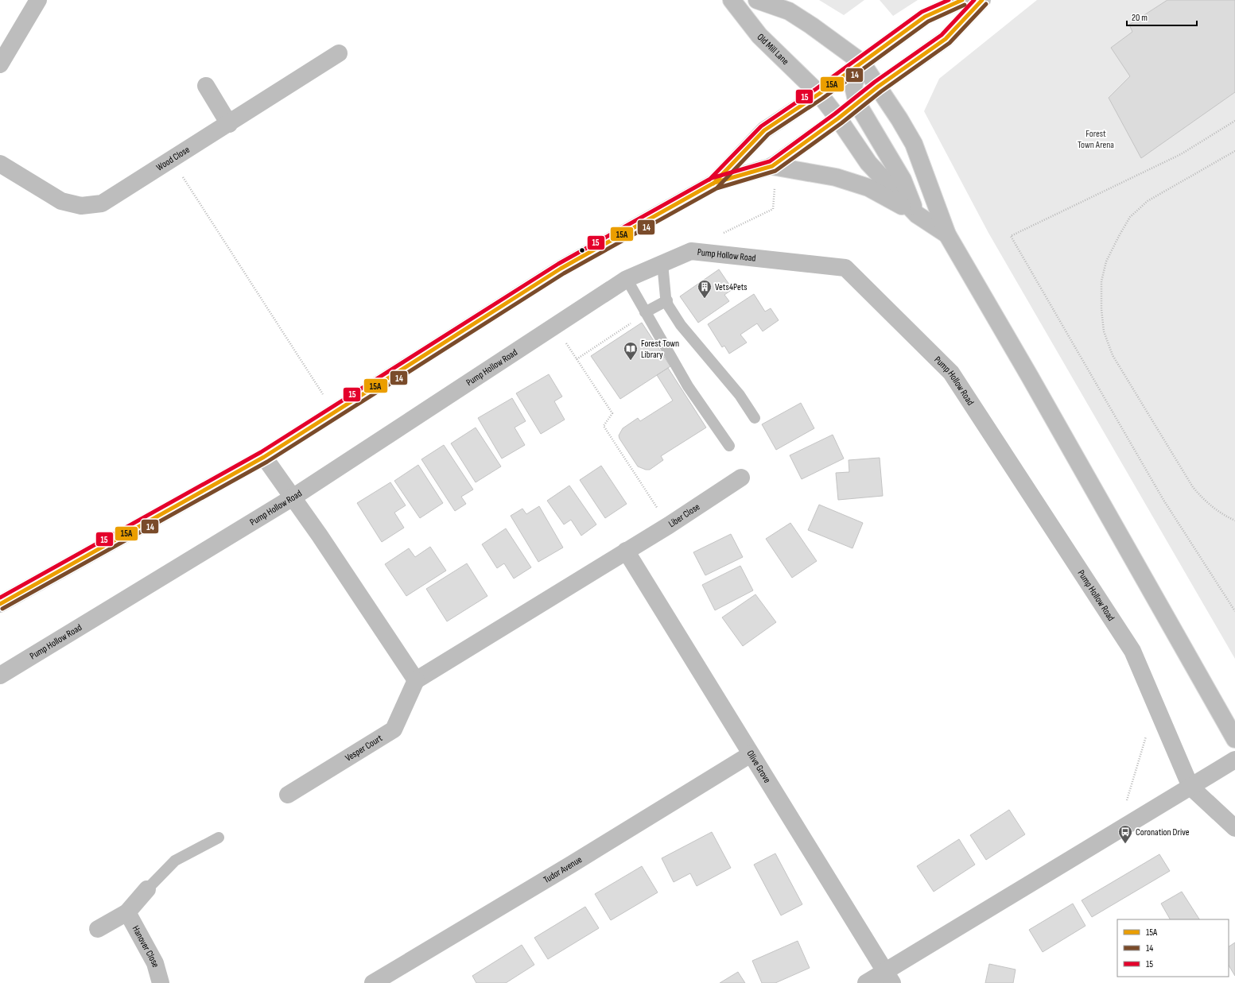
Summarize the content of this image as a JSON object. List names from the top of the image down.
{
  "streets": {
    "street": [
      "Old Mill Lane",
      "Wood Close",
      "Pump Hollow Road",
      "Liber Close",
      "Vesper Court",
      "Olive Grove",
      "Tudor Avenue",
      "Hanover Close"
    ]
  },
  "crossings": [
    ["Liber Close", "Vesper Court"],
    ["Liber Close", "Olive Grove"],
    ["Olive Grove", "Tudor Avenue"]
  ],
  "parks": ["Forest Town Arena"],
  "places": {
    "building": ["Vets4Pets"],
    "library": ["Forest Town Library"],
    "bus stop": ["Coronation Drive"]
  },
  "lines": ["transit line 15A", "transit line 15", "transit line 14"],
  "legend": ["15A", "14", "15"],
  "scale_bar": "20 m"
}
